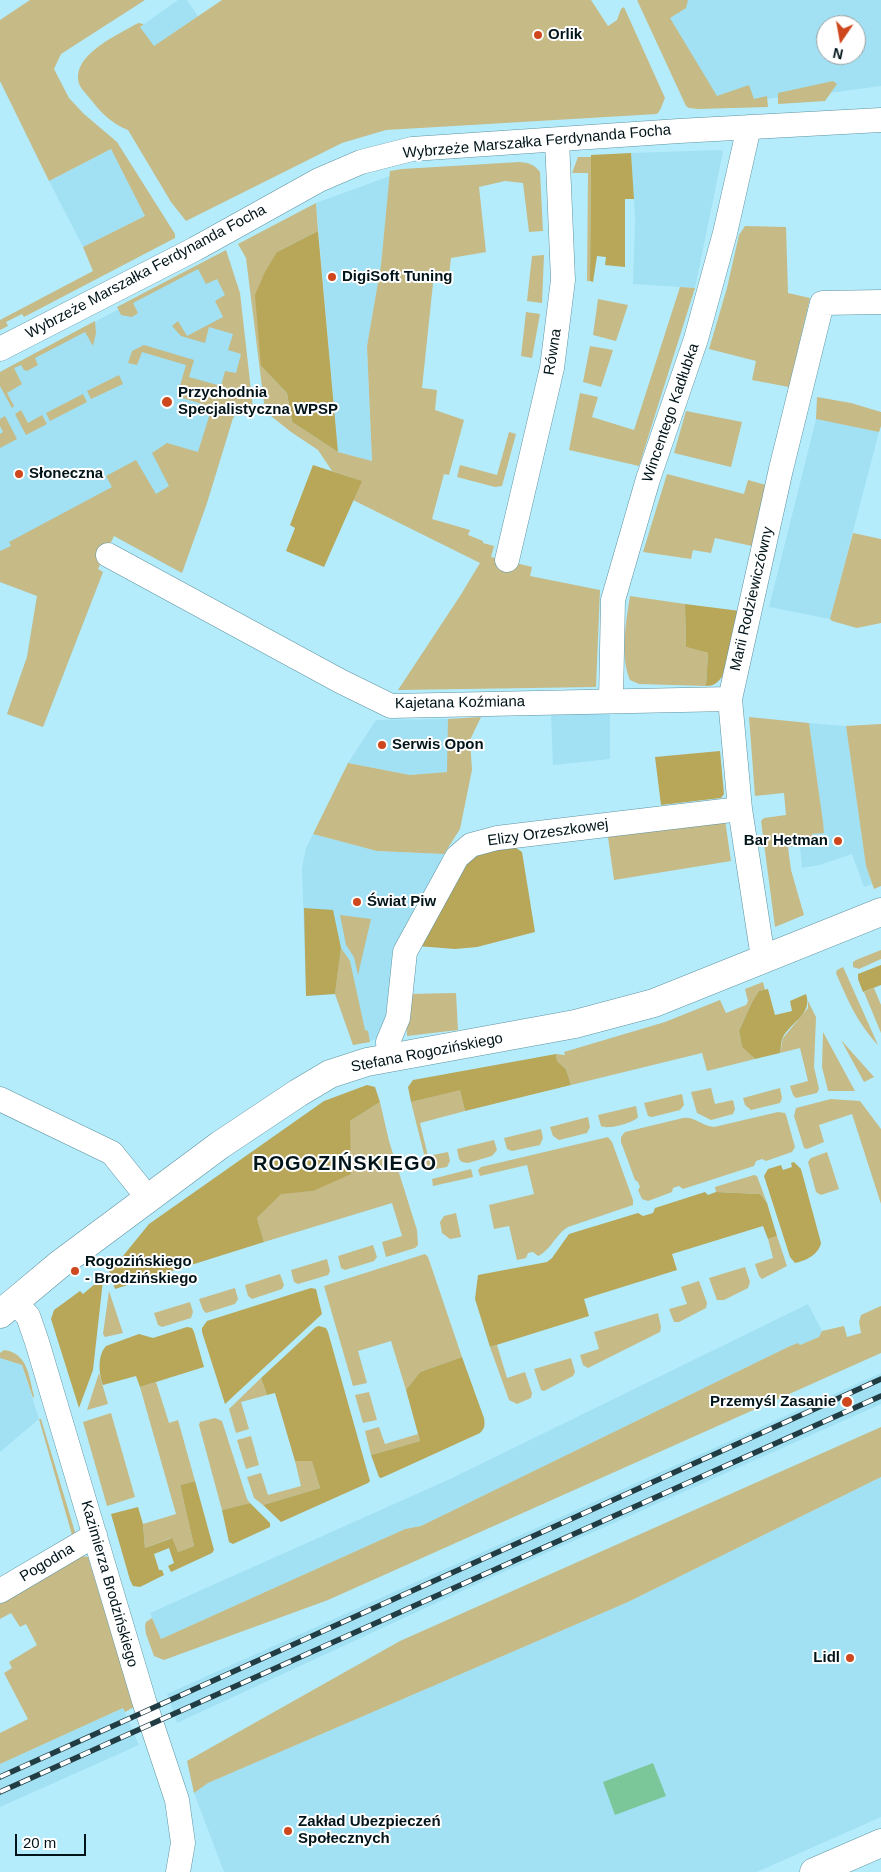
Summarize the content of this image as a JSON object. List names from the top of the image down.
{
  "streets": {
    "street": [
      "Wybrzeże Marszałka Ferdynanda Focha",
      "Równa",
      "Wincentego Kadłubka",
      "Marii Rodziewiczówny",
      "Kajetana Koźmiana",
      "Elizy Orzeszkowej",
      "Stefana Rogozińskiego",
      "Pogodna",
      "Kazimierza Brodzińskiego"
    ]
  },
  "crossings": [
    ["Wybrzeże Marszałka Ferdynanda Focha", "Równa"],
    ["Wybrzeże Marszałka Ferdynanda Focha", "Wincentego Kadłubka"],
    ["Wincentego Kadłubka", "Kajetana Koźmiana"],
    ["Marii Rodziewiczówny", "Kajetana Koźmiana"],
    ["Marii Rodziewiczówny", "Elizy Orzeszkowej"],
    ["Marii Rodziewiczówny", "Stefana Rogozińskiego"],
    ["Elizy Orzeszkowej", "Stefana Rogozińskiego"],
    ["Stefana Rogozińskiego", "Kazimierza Brodzińskiego"],
    ["Pogodna", "Kazimierza Brodzińskiego"]
  ],
  "districts": ["ROGOZIŃSKIEGO"],
  "places": [
    "Orlik",
    "DigiSoft Tuning",
    "Przychodnia Specjalistyczna WPSP",
    "Słoneczna",
    "Serwis Opon",
    "Bar Hetman",
    "Świat Piw",
    "Rogozińskiego - Brodzińskiego",
    "Przemyśl Zasanie",
    "Lidl",
    "Zakład Ubezpieczeń Społecznych"
  ],
  "scale_bar": "20 m",
  "north": "bottom"
}
